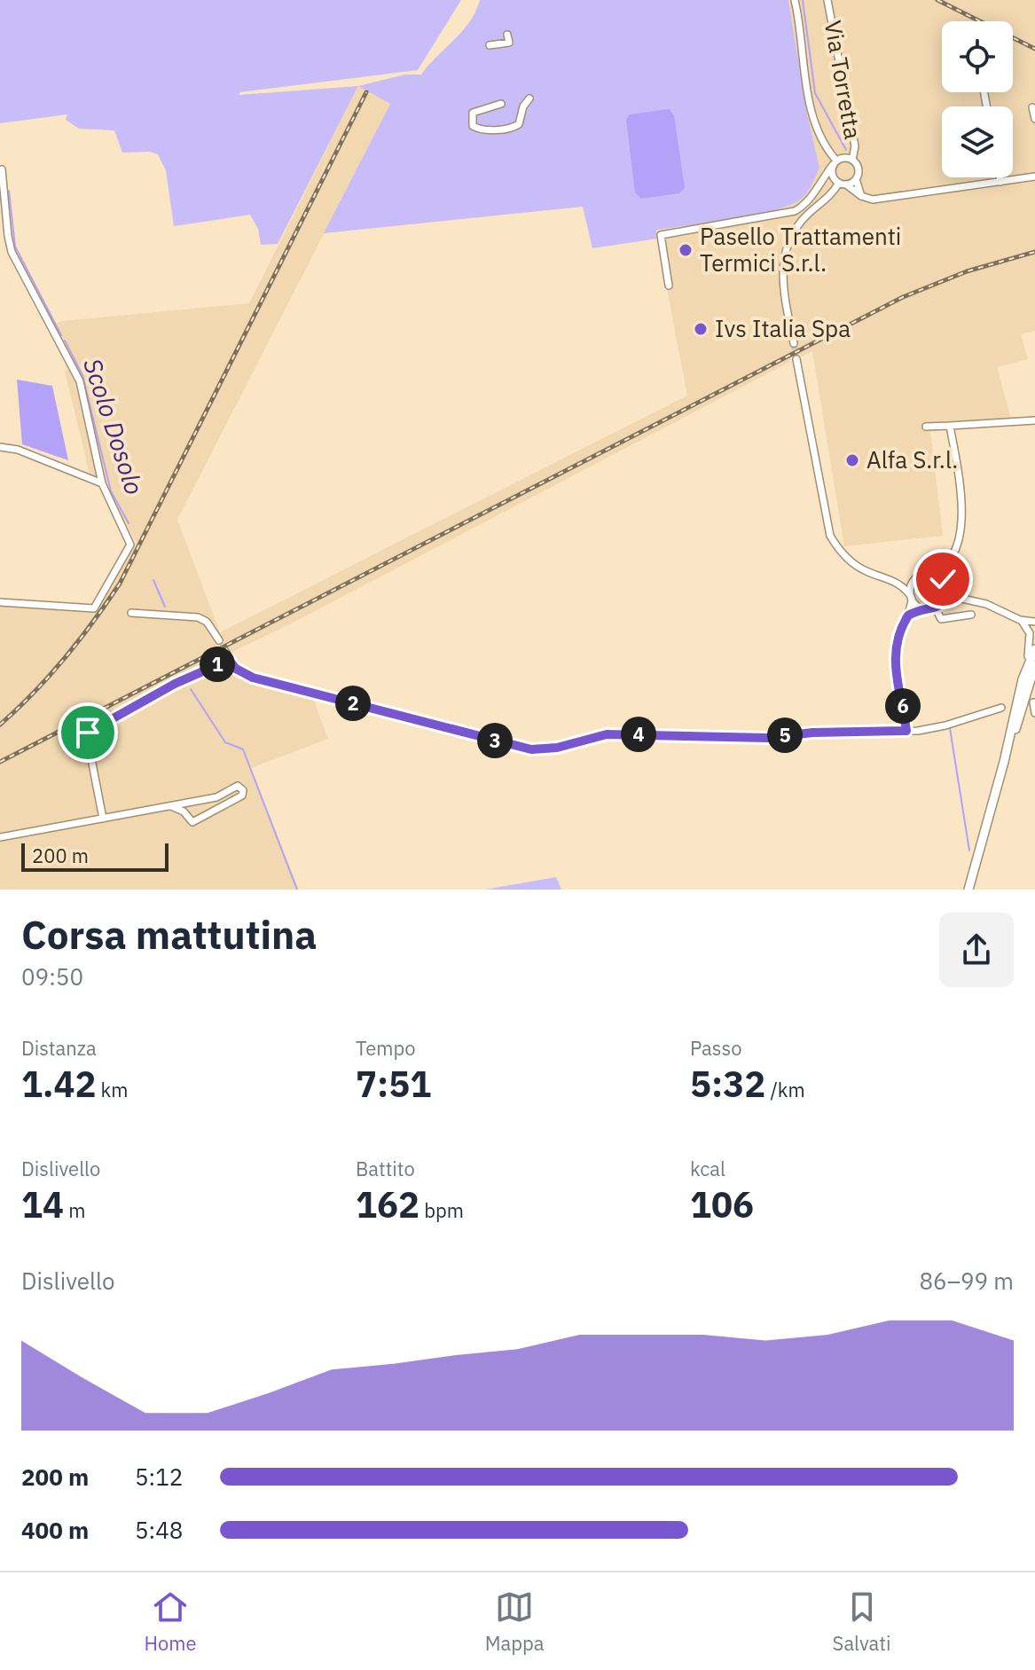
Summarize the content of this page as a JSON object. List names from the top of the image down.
{
  "streets": {
    "street": ["Via Torretta"]
  },
  "water": ["Scolo Dosolo"],
  "places": ["Pasello Trattamenti Termici S.r.l.", "Ivs Italia Spa", "Alfa S.r.l."],
  "scale_bar": "200 m",
  "page": {
    "pins": [
      "1",
      "2",
      "6",
      "4",
      "5",
      "3"
    ],
    "scale": "200 m",
    "heading": ["Corsa mattutina", "09:50"],
    "stats": [
      ["Distanza", "1.42 km"],
      ["Tempo", "7:51"],
      ["Passo", "5:32 /km"],
      ["Dislivello", "14 m"],
      ["Battito", "162 bpm"],
      ["kcal", "106"]
    ],
    "chart": ["Dislivello", "86–99 m"],
    "list": [
      {
        "name": "200 m",
        "note": "5:12"
      },
      {
        "name": "400 m",
        "note": "5:48"
      }
    ],
    "tabs": ["Home", "Mappa", "Salvati"]
  }
}
